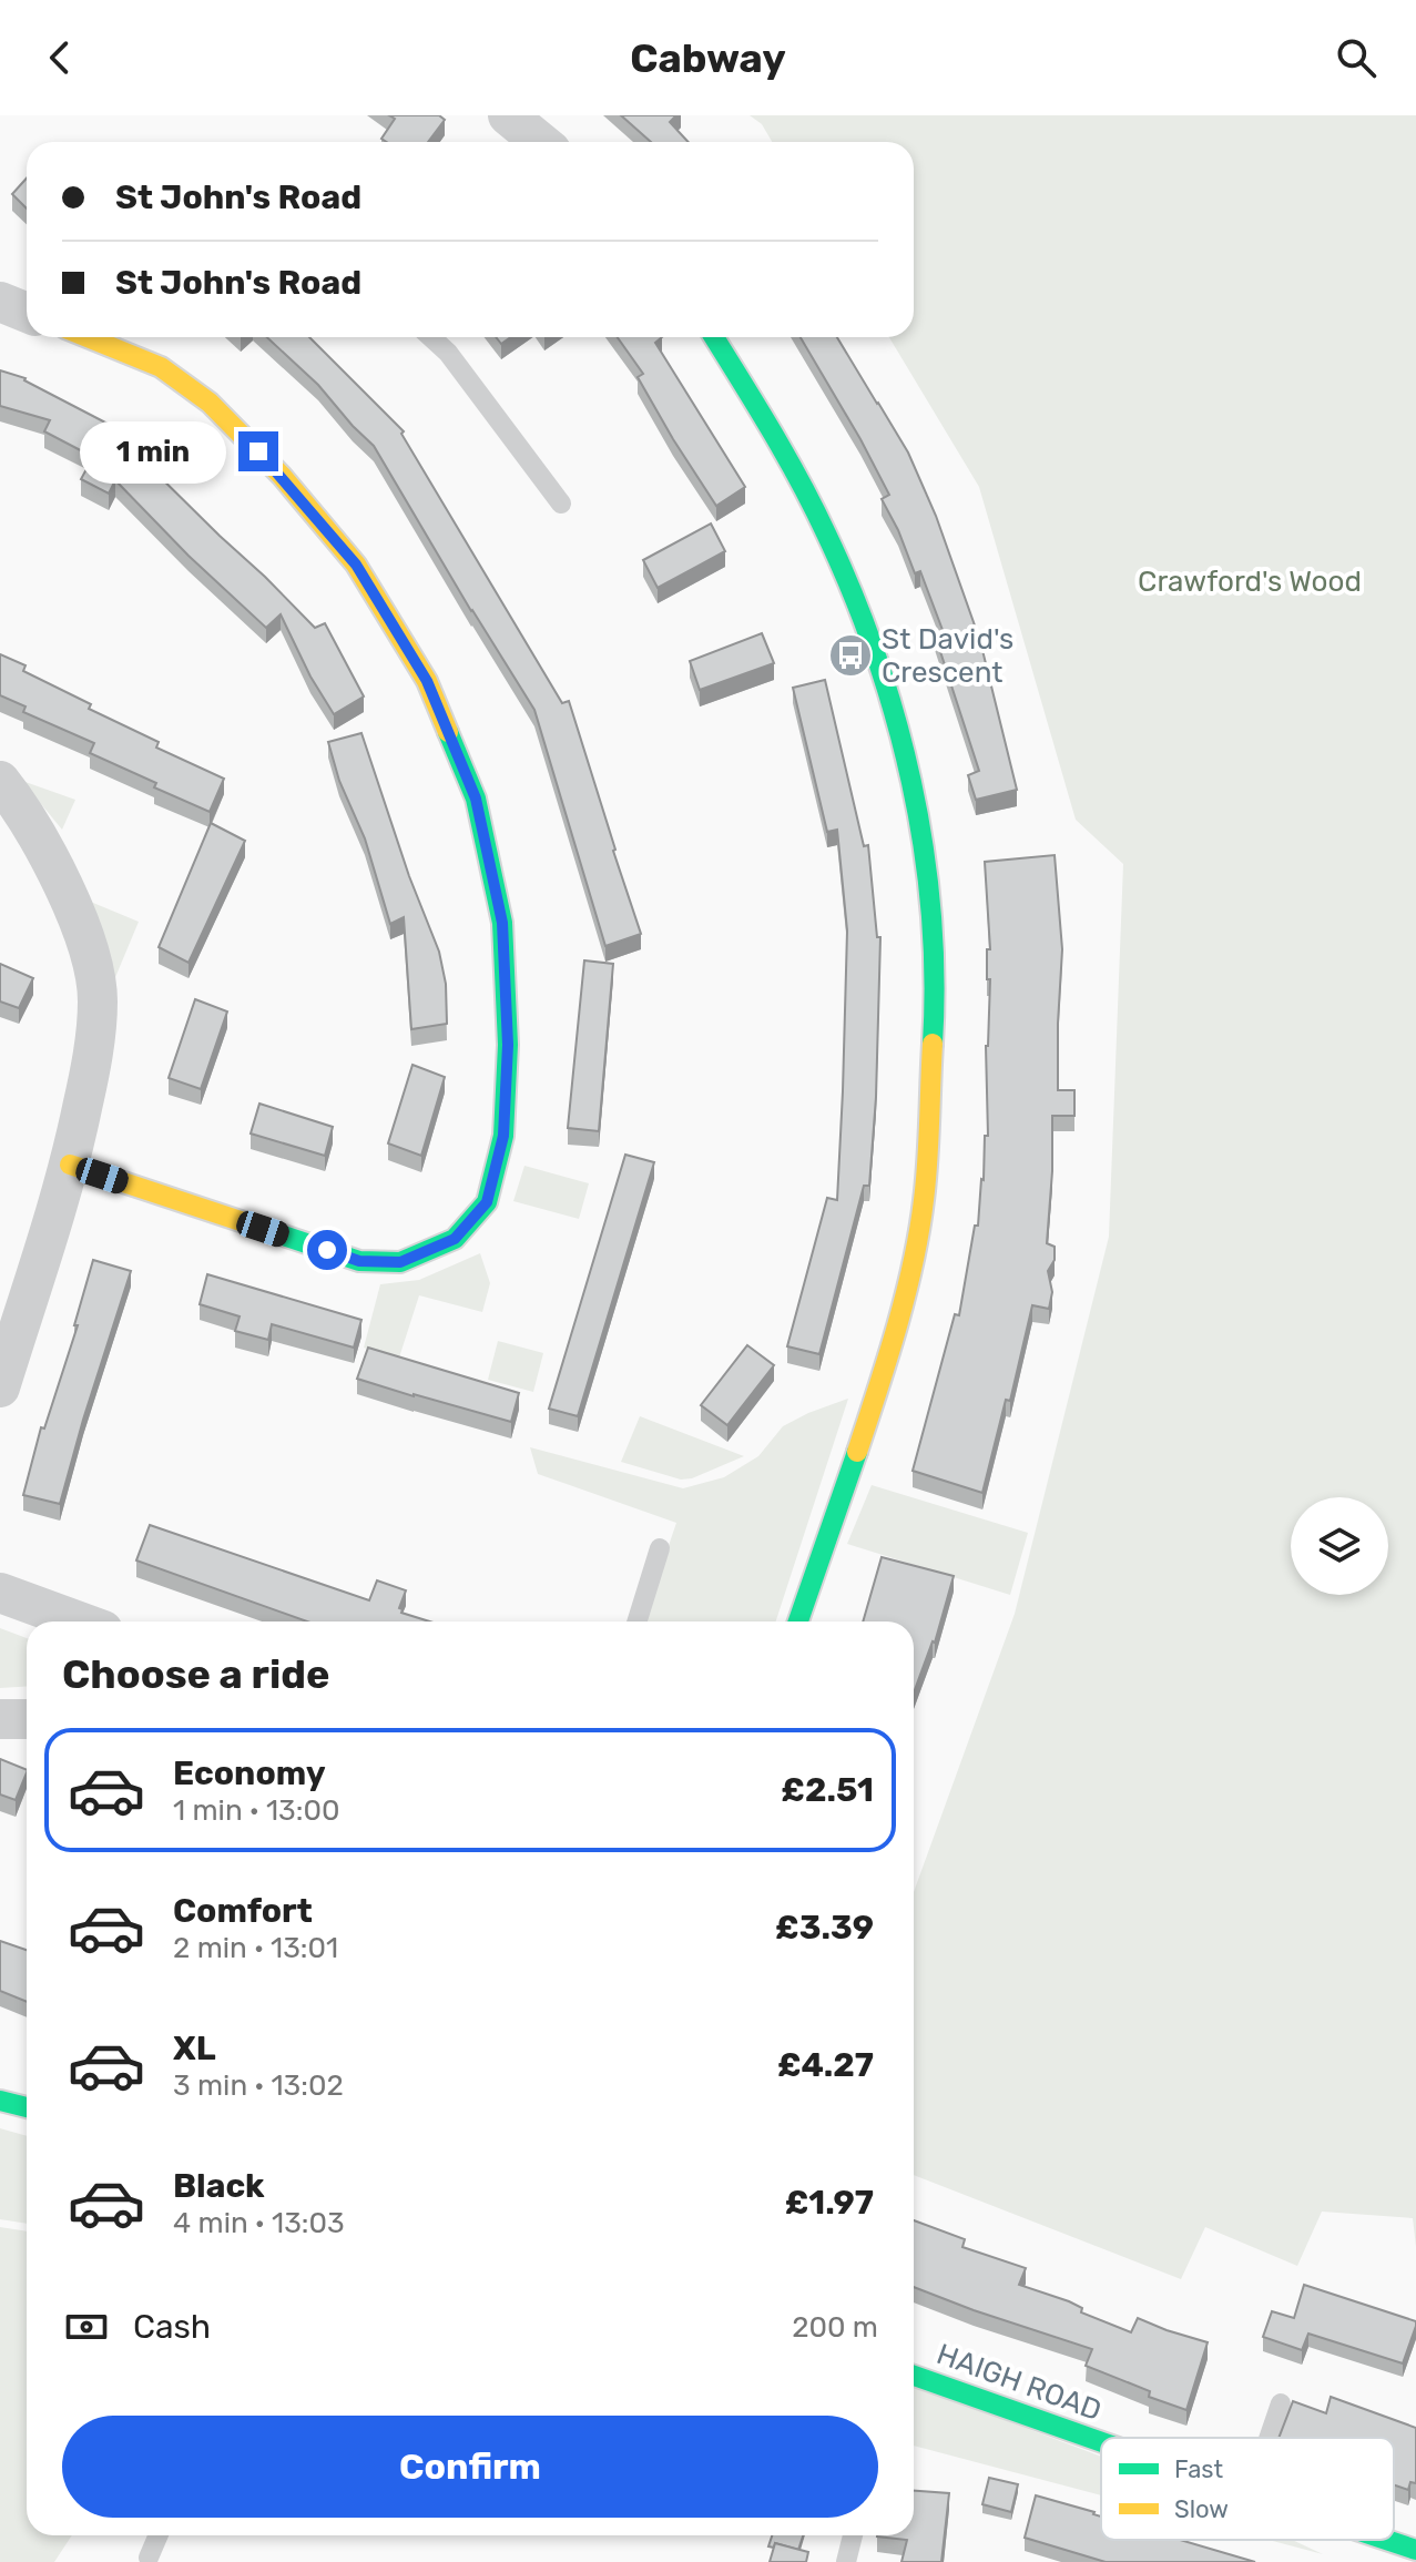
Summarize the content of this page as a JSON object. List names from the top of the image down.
{
  "streets": {
    "street": ["HAIGH ROAD"]
  },
  "parks": ["Crawford's Wood"],
  "places": {
    "bus stop": ["St David's Crescent"]
  },
  "legend": ["Fast", "Slow"],
  "page": {
    "header": "Cabway",
    "banner": ["St John's Road", "St John's Road"],
    "bubble": "1 min",
    "heading": "Choose a ride",
    "list": [
      {
        "name": "Economy",
        "note": "1 min · 13:00",
        "value": "£2.51"
      },
      {
        "name": "Comfort",
        "note": "2 min · 13:01",
        "value": "£3.39"
      },
      {
        "name": "XL",
        "note": "3 min · 13:02",
        "value": "£4.27"
      },
      {
        "name": "Black",
        "note": "4 min · 13:03",
        "value": "£1.97"
      }
    ],
    "pay": ["Cash", "200 m"],
    "buttons": "Confirm"
  }
}
